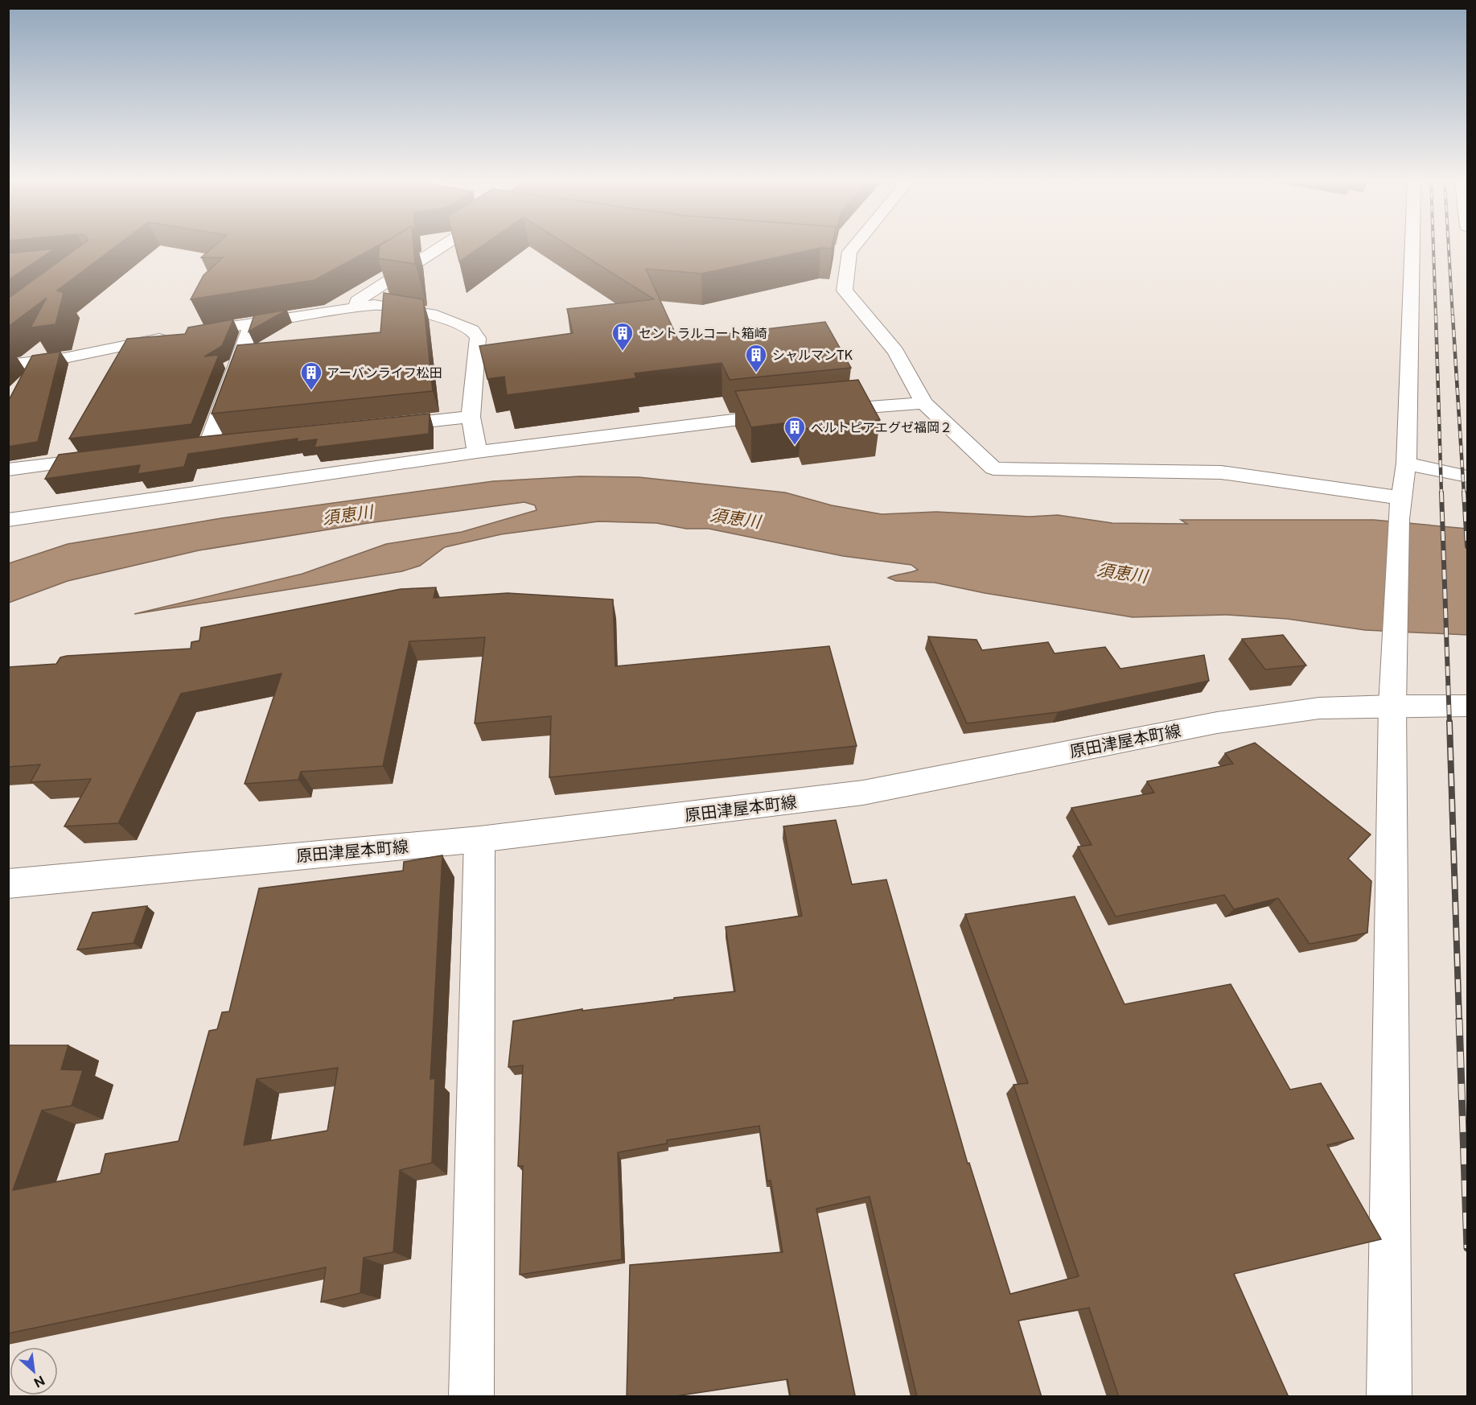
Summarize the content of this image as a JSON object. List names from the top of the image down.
{
  "streets": {
    "street": ["原田津屋本町線"]
  },
  "water": ["須恵川"],
  "places": {
    "building": [
      "セントラルコート箱崎",
      "シャルマンTK",
      "アーバンライフ松田",
      "ベルトピアエグゼ福岡２"
    ]
  },
  "north": "bottom right"
}
